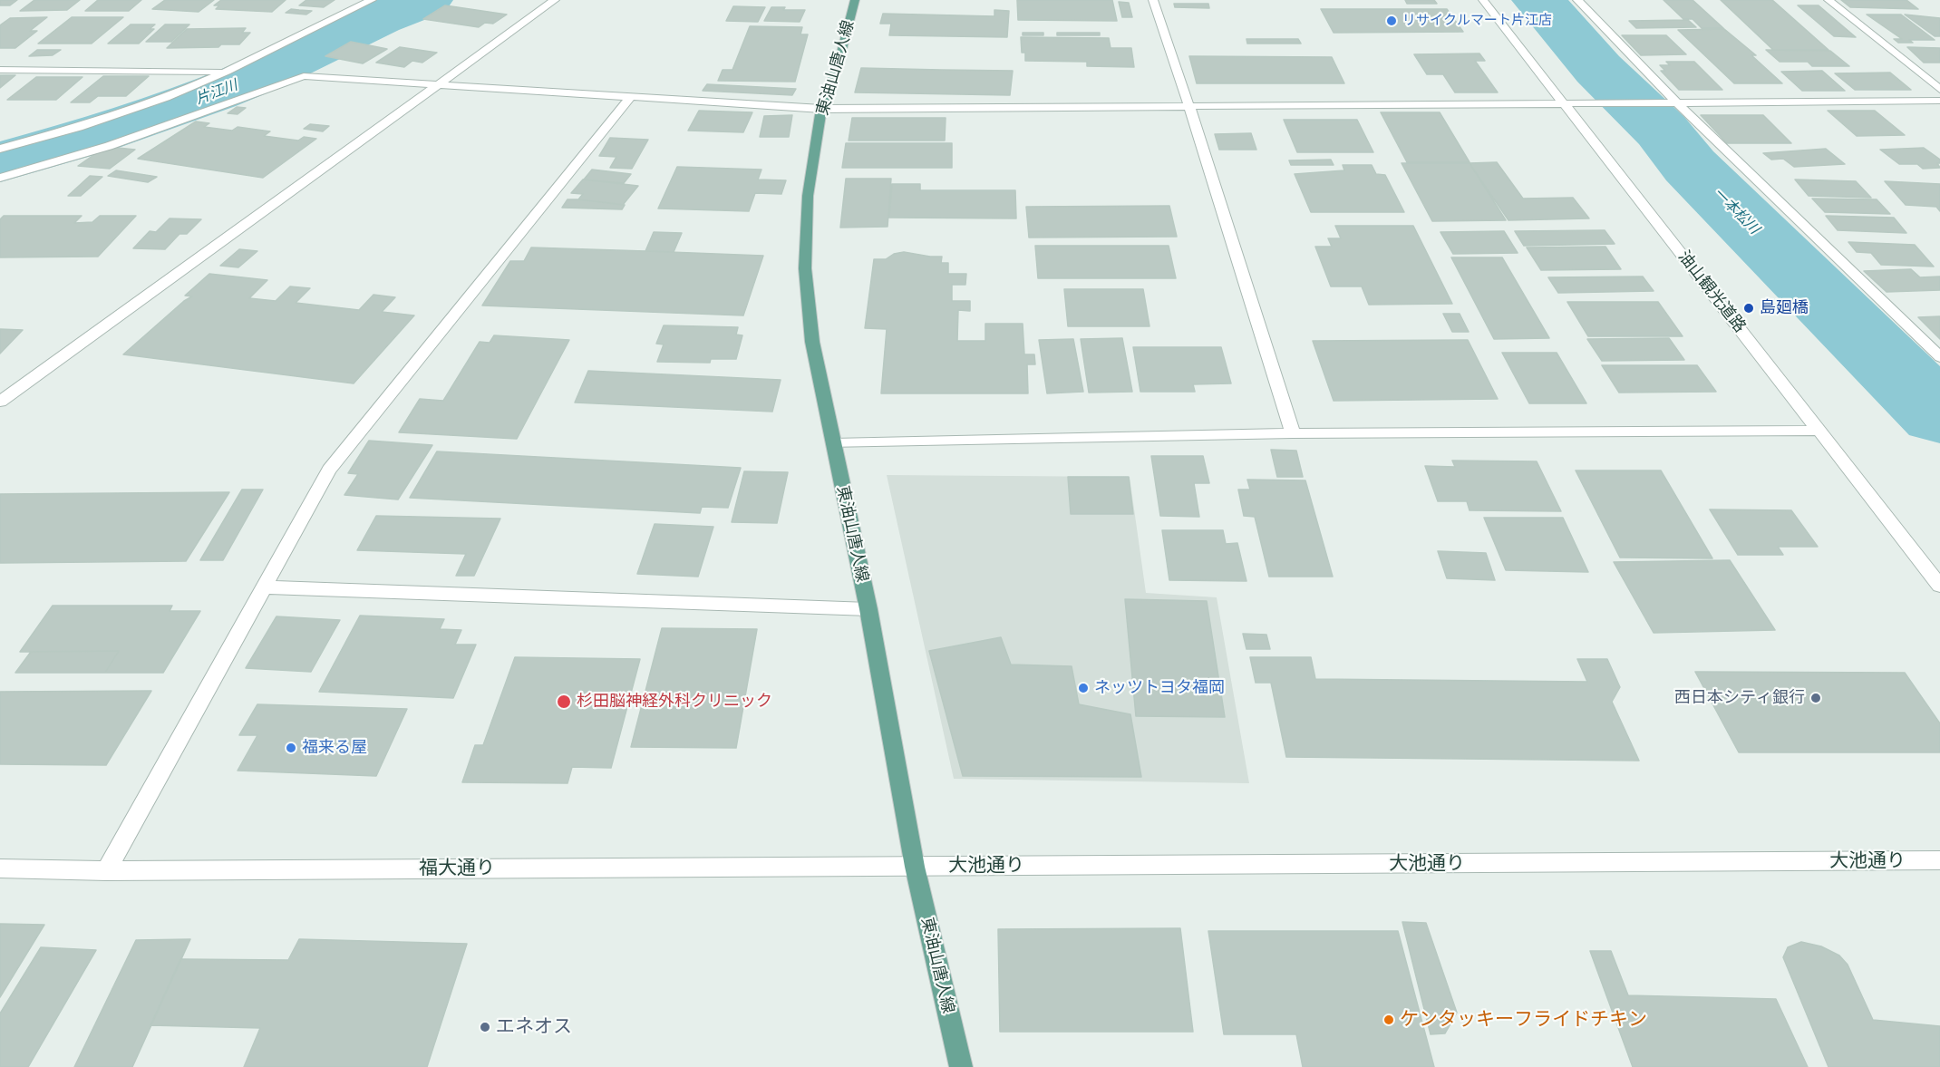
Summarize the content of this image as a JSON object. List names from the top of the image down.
{
  "streets": {
    "main road": ["東油山唐人線"],
    "street": ["油山観光道路", "大池通り", "福大通り"]
  },
  "crossings": [
    ["東油山唐人線", "大池通り"],
    ["東油山唐人線", "福大通り"],
    ["大池通り", "福大通り"]
  ],
  "water": ["片江川", "一本松川"],
  "places": [
    "リサイクルマート片江店",
    "島廻橋",
    "ネッツトヨタ福岡",
    "西日本シティ銀行",
    "杉田脳神経外科クリニック",
    "福来る屋",
    "ケンタッキーフライドチキン",
    "エネオス"
  ]
}
